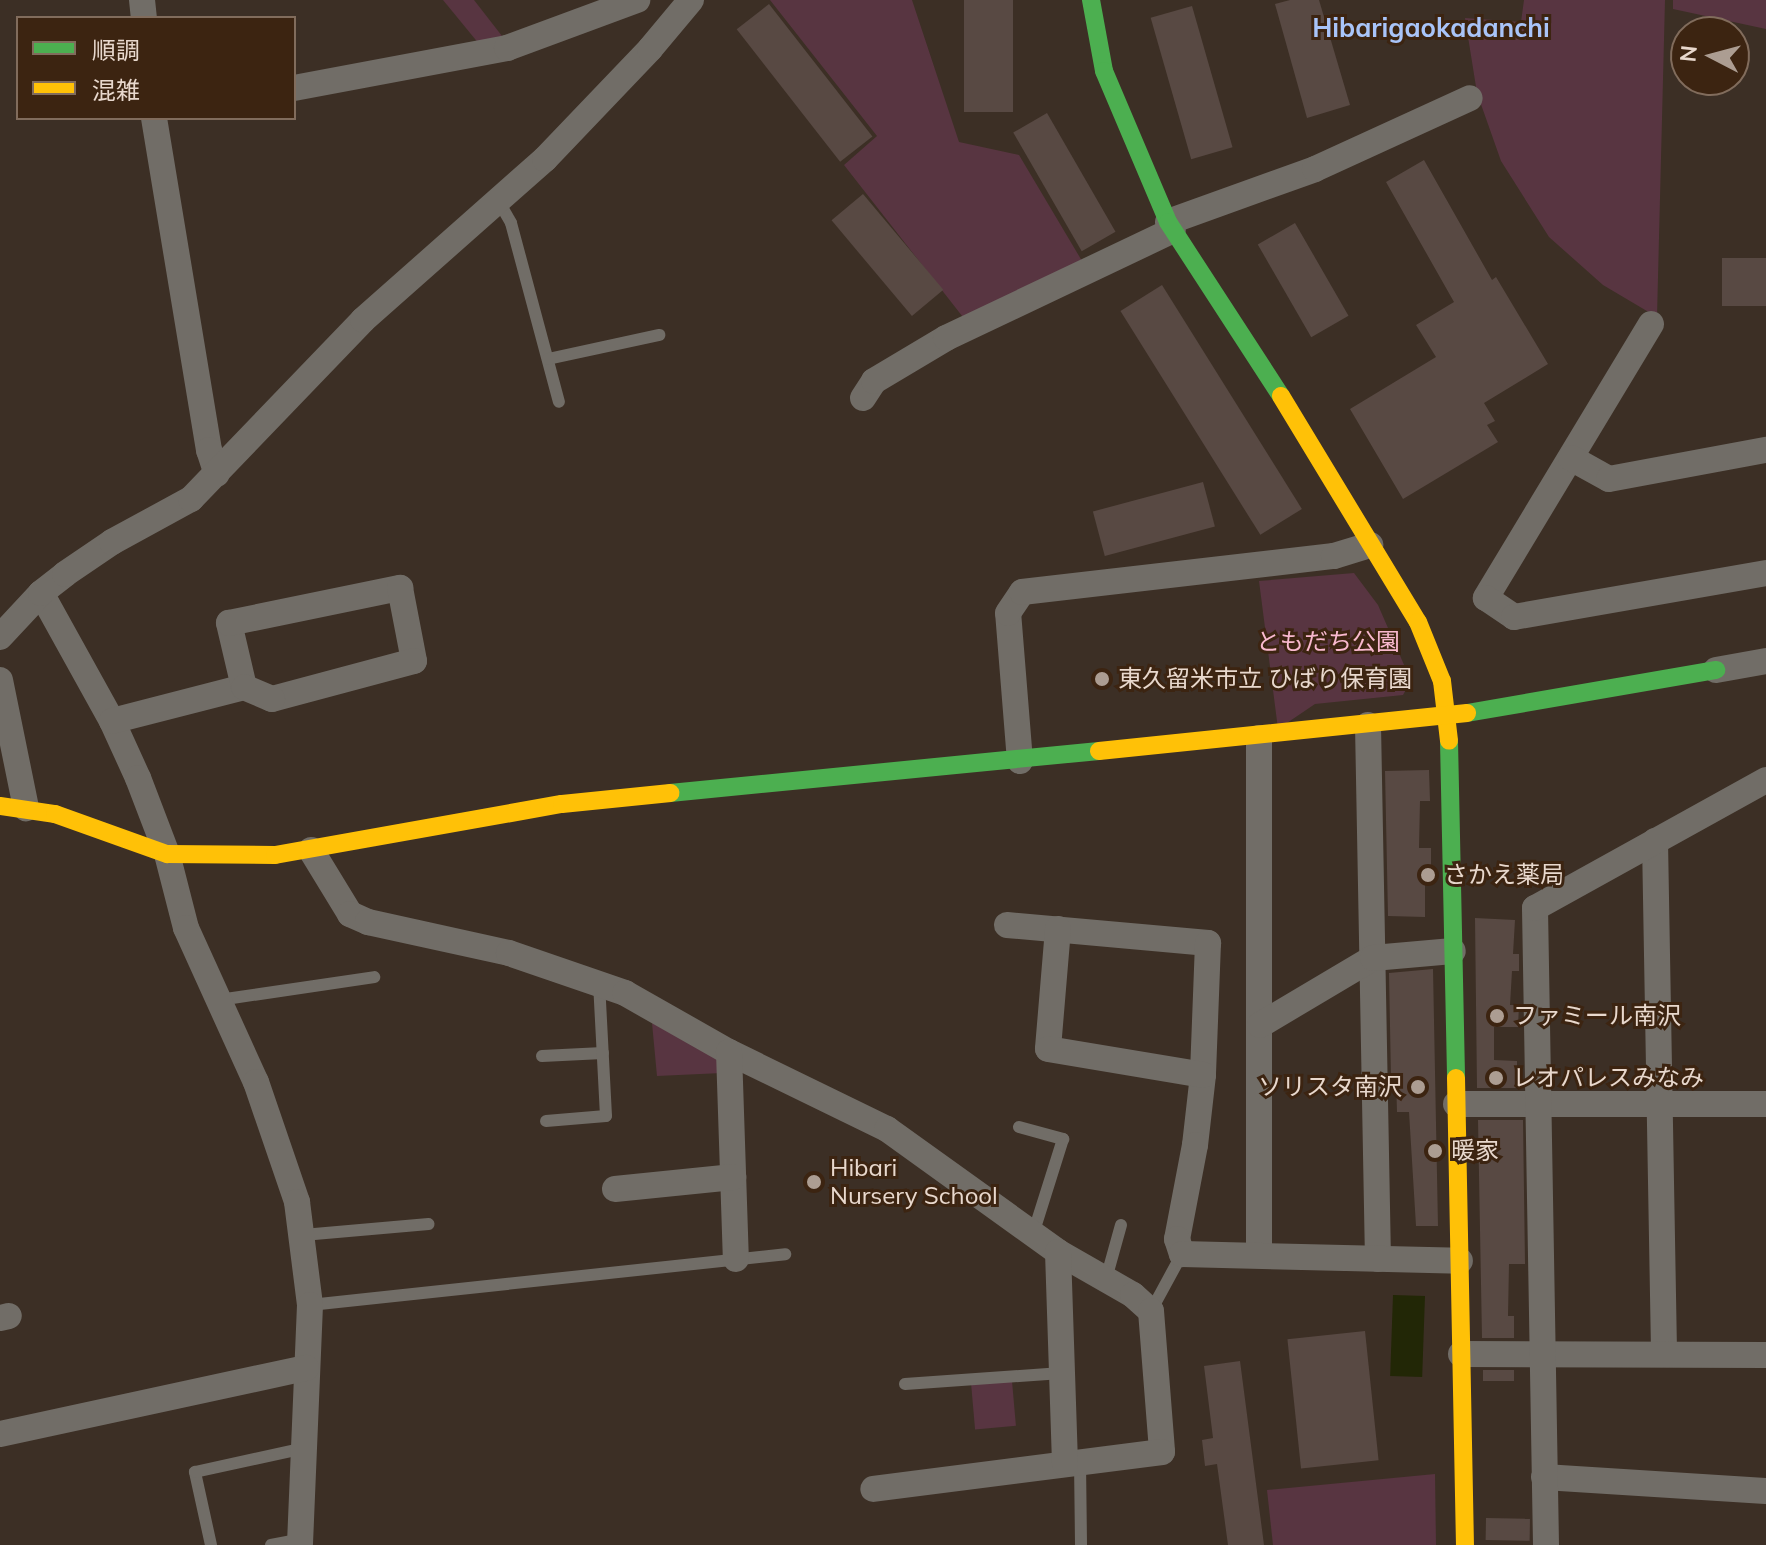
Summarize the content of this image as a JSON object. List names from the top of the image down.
{
  "districts": ["Hibarigaokadanchi"],
  "parks": ["ともだち公園"],
  "places": [
    "東久留米市立 ひばり保育園",
    "さかえ薬局",
    "ファミール南沢",
    "レオパレスみなみ",
    "ソリスタ南沢",
    "暖家",
    "Hibari Nursery School"
  ],
  "legend": ["順調", "混雑"],
  "north": "left"
}
